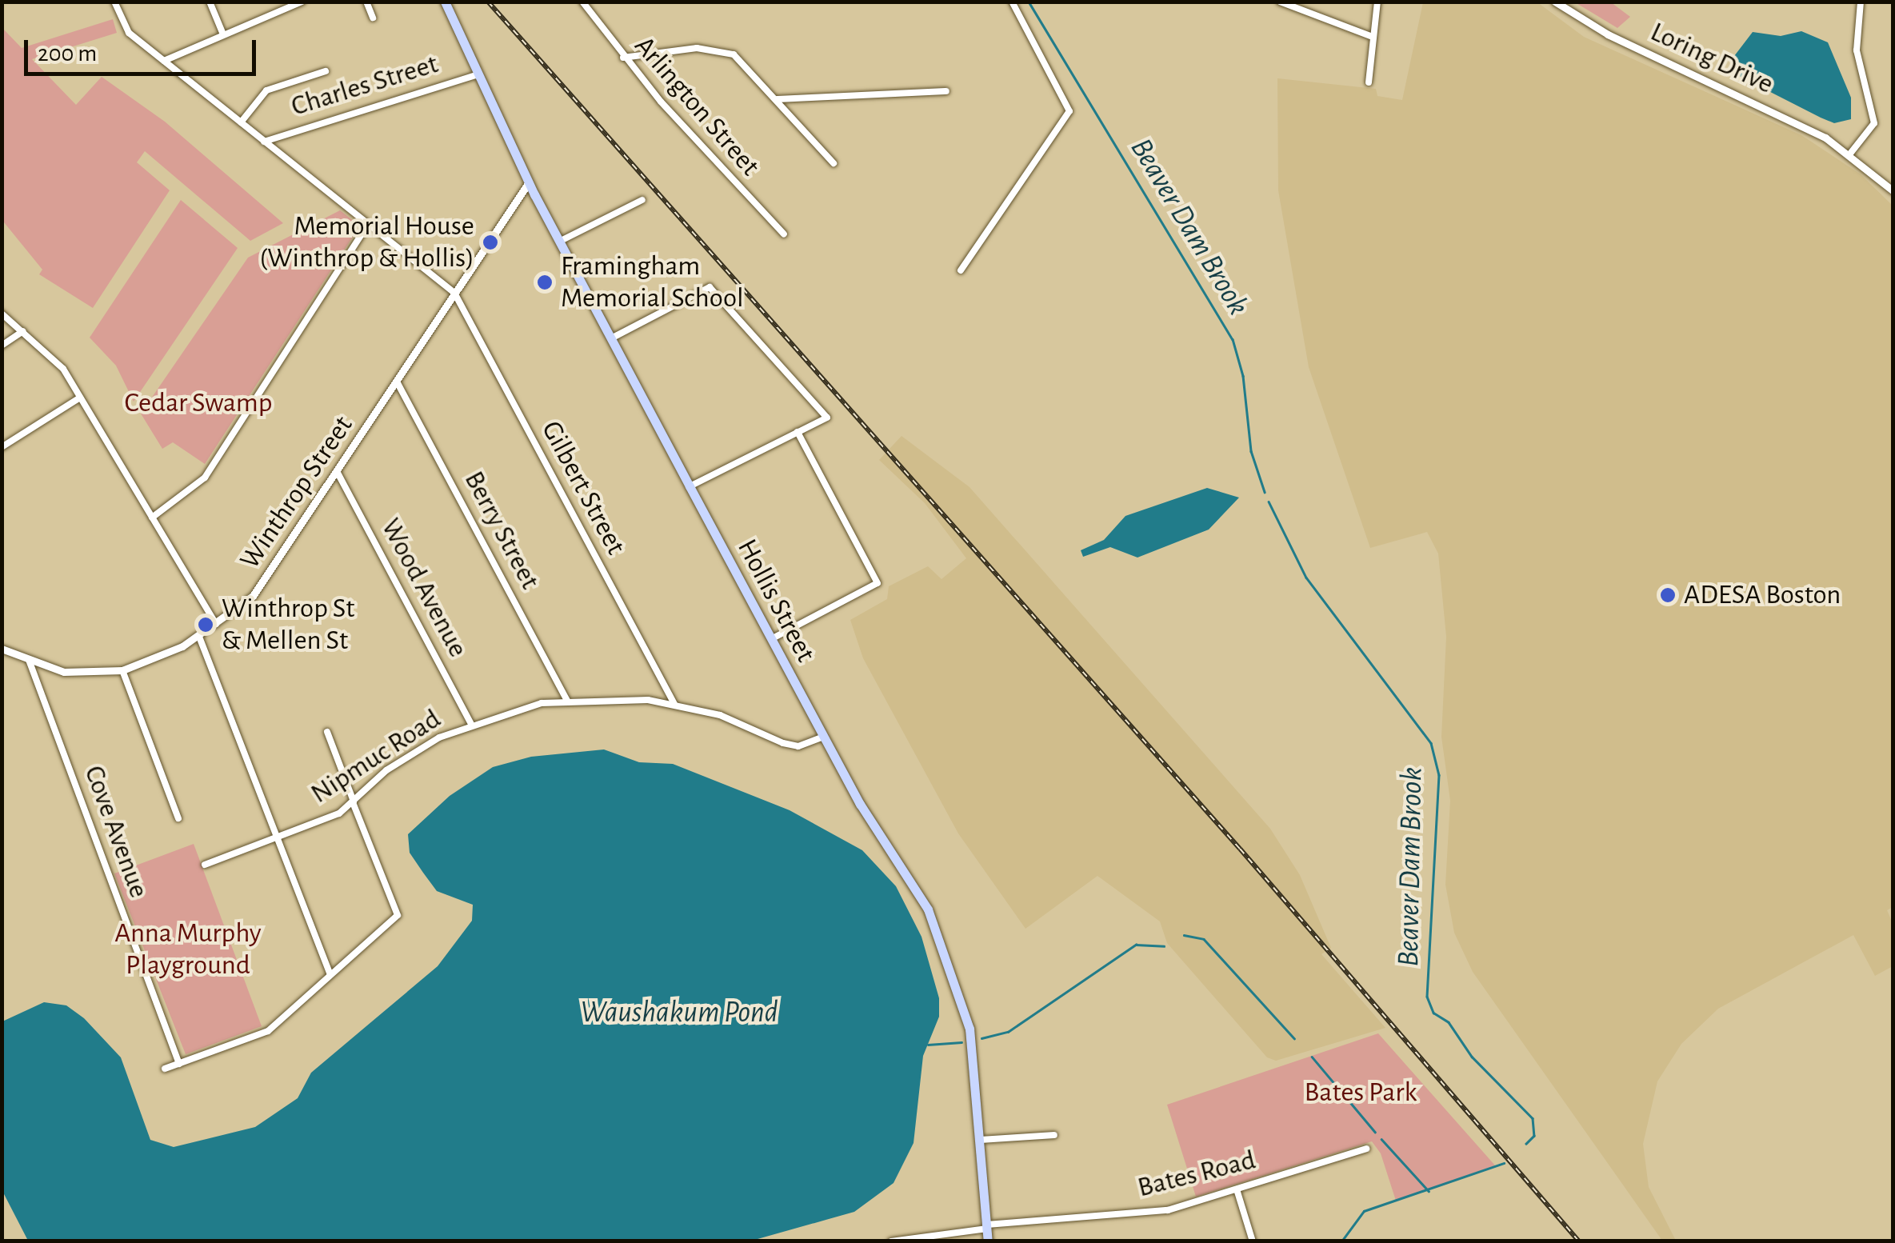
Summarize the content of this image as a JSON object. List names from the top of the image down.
{
  "streets": {
    "main road": ["Hollis Street"],
    "street": [
      "Loring Drive",
      "Charles Street",
      "Arlington Street",
      "Gilbert Street",
      "Winthrop Street",
      "Berry Street",
      "Wood Avenue",
      "Nipmuc Road",
      "Cove Avenue",
      "Bates Road"
    ]
  },
  "crossings": [
    ["Charles Street", "Hollis Street"],
    ["Gilbert Street", "Winthrop Street"],
    ["Gilbert Street", "Nipmuc Road"],
    ["Winthrop Street", "Berry Street"],
    ["Winthrop Street", "Wood Avenue"],
    ["Winthrop Street", "Hollis Street"],
    ["Winthrop Street", "Cove Avenue"],
    ["Berry Street", "Nipmuc Road"],
    ["Wood Avenue", "Nipmuc Road"],
    ["Hollis Street", "Nipmuc Road"],
    ["Hollis Street", "Bates Road"]
  ],
  "water": ["Beaver Dam Brook", "Waushakum Pond"],
  "parks": ["Cedar Swamp", "Anna Murphy Playground", "Bates Park"],
  "places": [
    "Memorial House (Winthrop & Hollis)",
    "Framingham Memorial School",
    "ADESA Boston",
    "Winthrop St & Mellen St"
  ],
  "scale_bar": "200 m"
}
